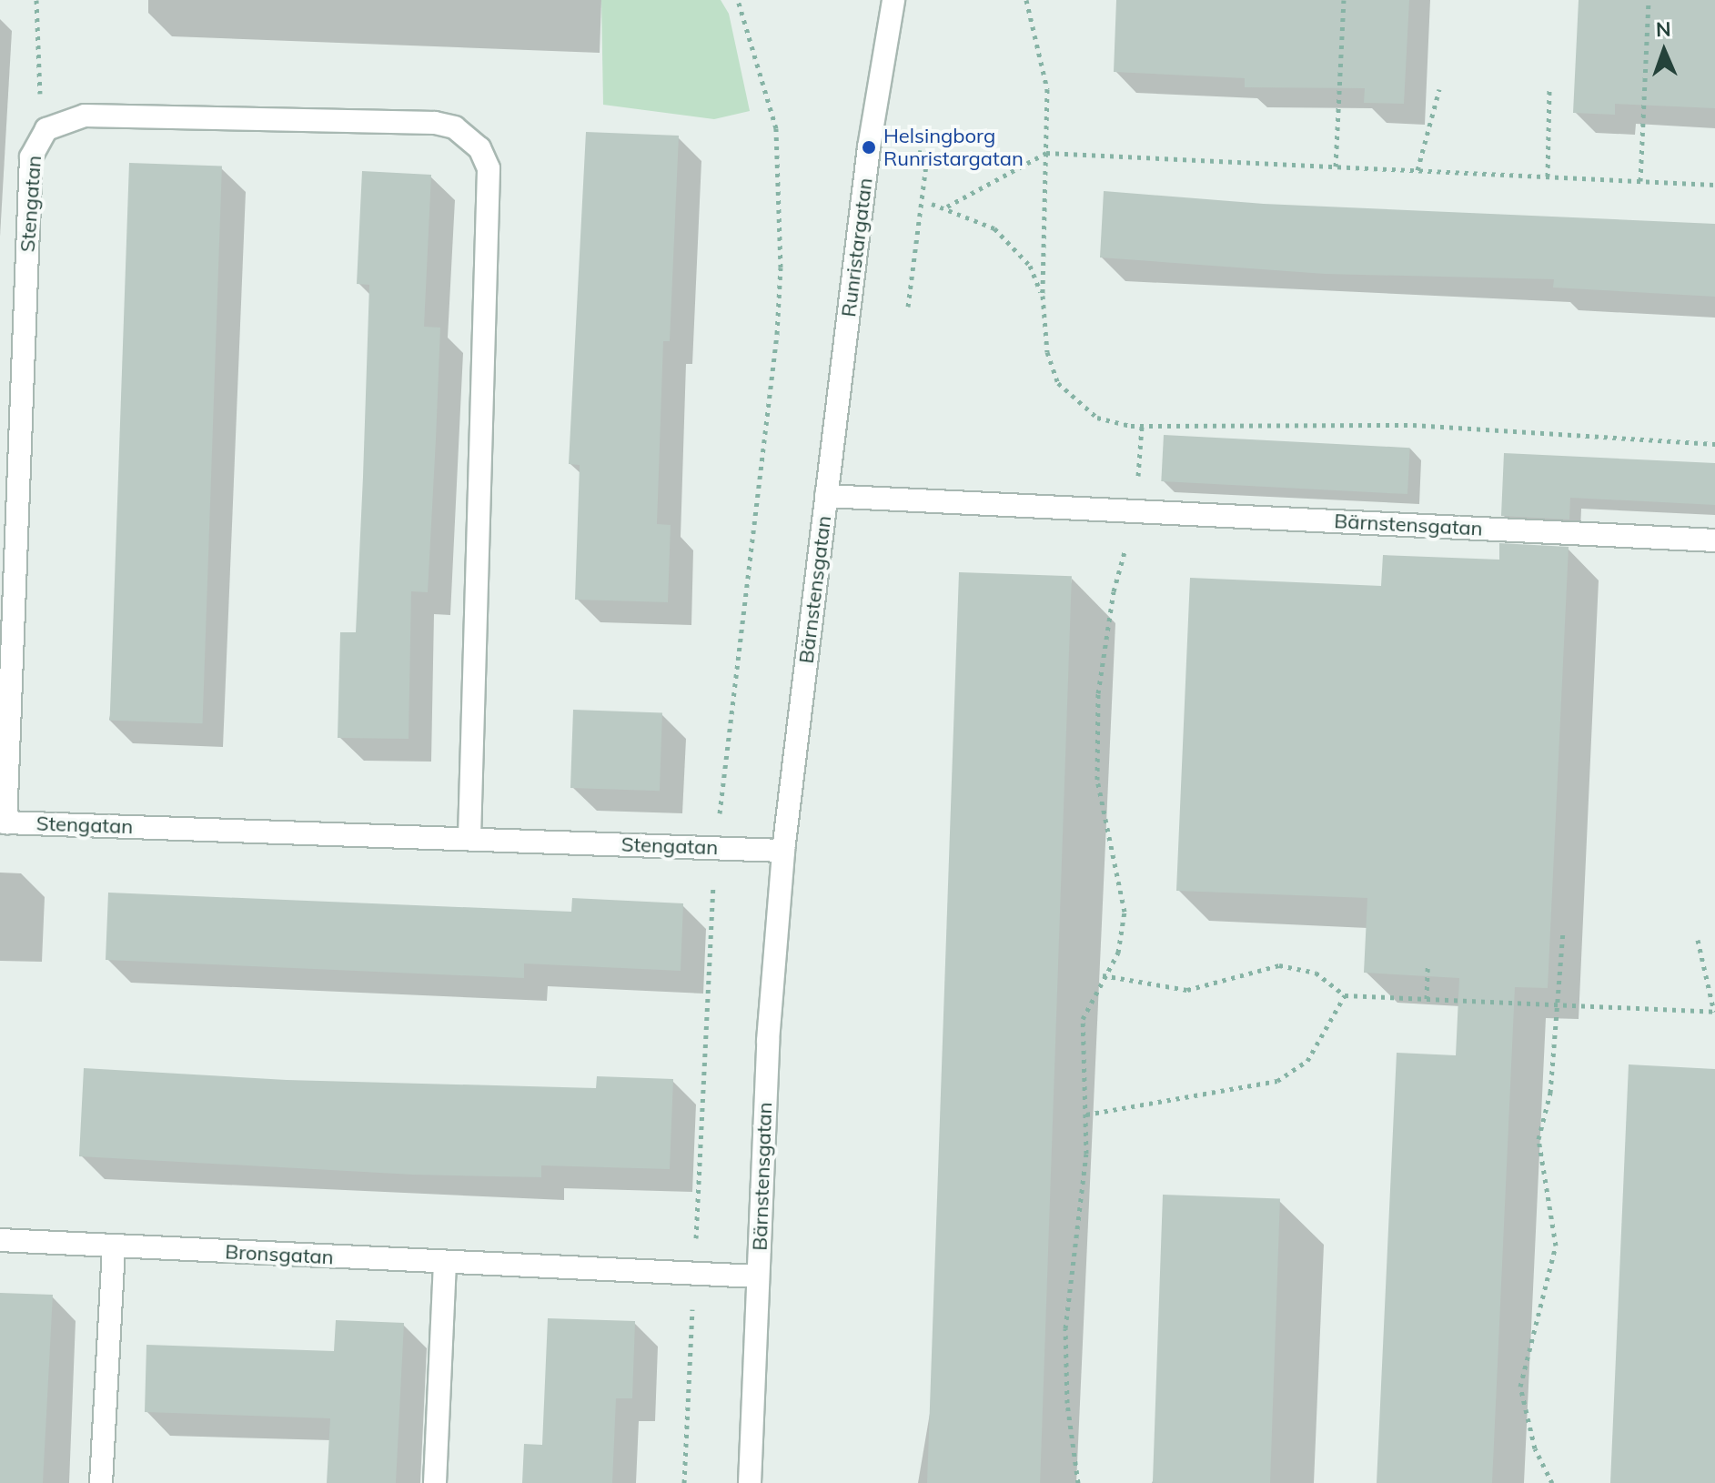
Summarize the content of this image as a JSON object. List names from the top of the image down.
{
  "streets": {
    "street": [
      "Stengatan",
      "Runristargatan",
      "Bärnstensgatan",
      "Bronsgatan"
    ]
  },
  "crossings": [
    ["Stengatan", "Bärnstensgatan"],
    ["Runristargatan", "Bärnstensgatan"],
    ["Bärnstensgatan", "Bronsgatan"]
  ],
  "places": ["Helsingborg Runristargatan"],
  "north": "top"
}
